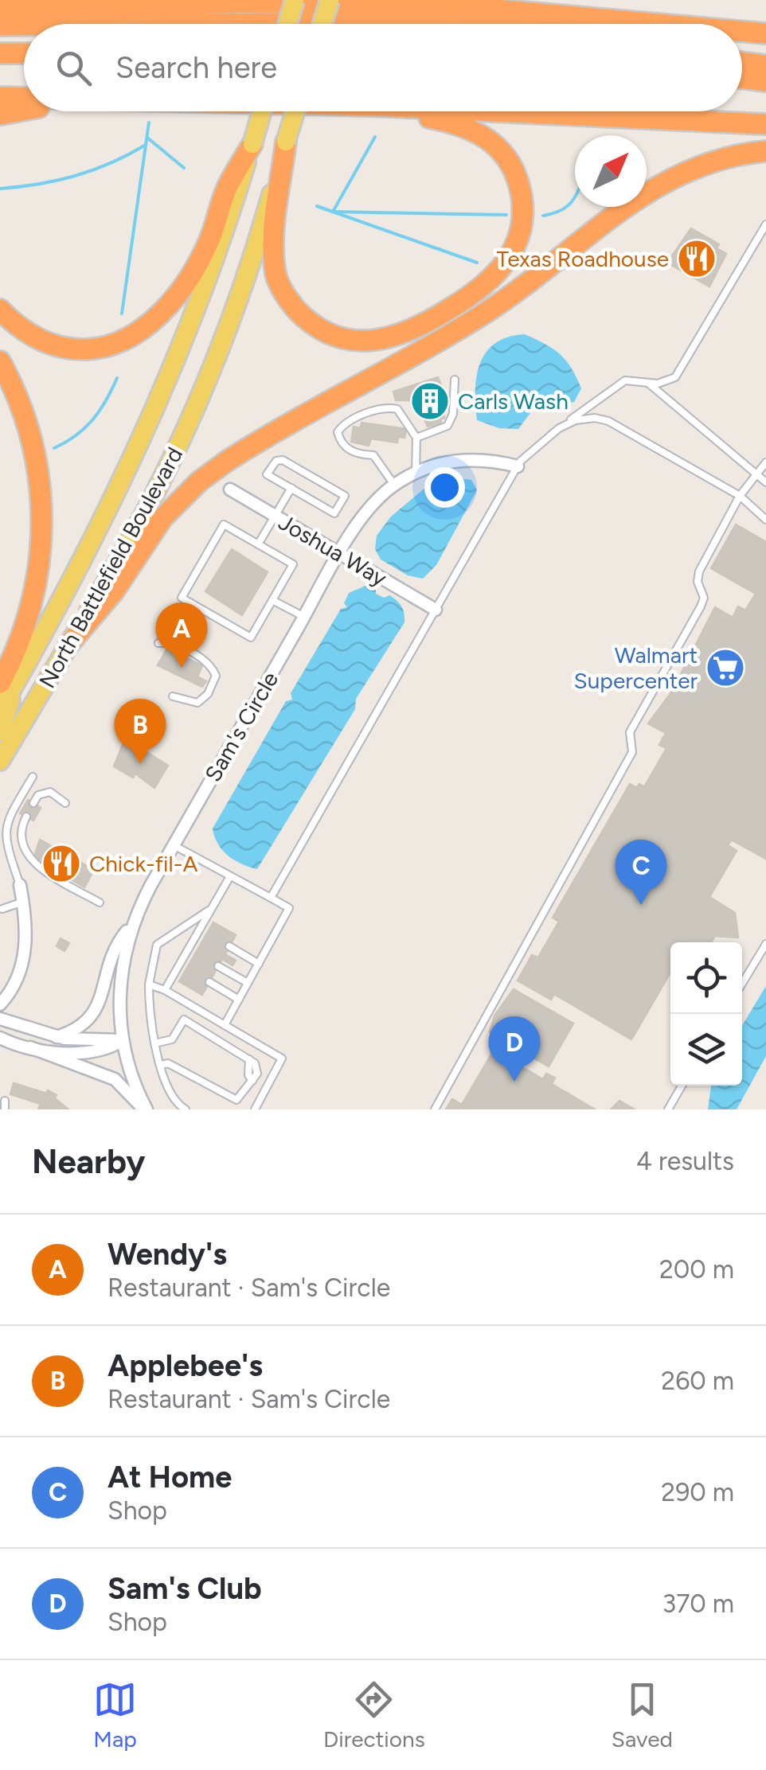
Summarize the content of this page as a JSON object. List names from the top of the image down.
{
  "streets": {
    "main road": ["North Battlefield Boulevard"],
    "street": ["Joshua Way", "Sam's Circle"]
  },
  "crossings": [
    ["Joshua Way", "Sam's Circle"]
  ],
  "places": {
    "restaurant": ["Texas Roadhouse", "Chick-fil-A"],
    "building": ["Carls Wash"],
    "supermarket": ["Walmart Supercenter"]
  },
  "north": "top right",
  "page": {
    "search": "Search here",
    "pins": [
      "A",
      "B",
      "C",
      "D"
    ],
    "heading": ["Nearby", "4 results"],
    "list": [
      {
        "mark": "A",
        "name": "Wendy's",
        "note": "Restaurant · Sam's Circle",
        "value": "200 m"
      },
      {
        "mark": "B",
        "name": "Applebee's",
        "note": "Restaurant · Sam's Circle",
        "value": "260 m"
      },
      {
        "mark": "C",
        "name": "At Home",
        "note": "Shop",
        "value": "290 m"
      },
      {
        "mark": "D",
        "name": "Sam's Club",
        "note": "Shop",
        "value": "370 m"
      }
    ],
    "nav": ["Map", "Directions", "Saved"]
  }
}
